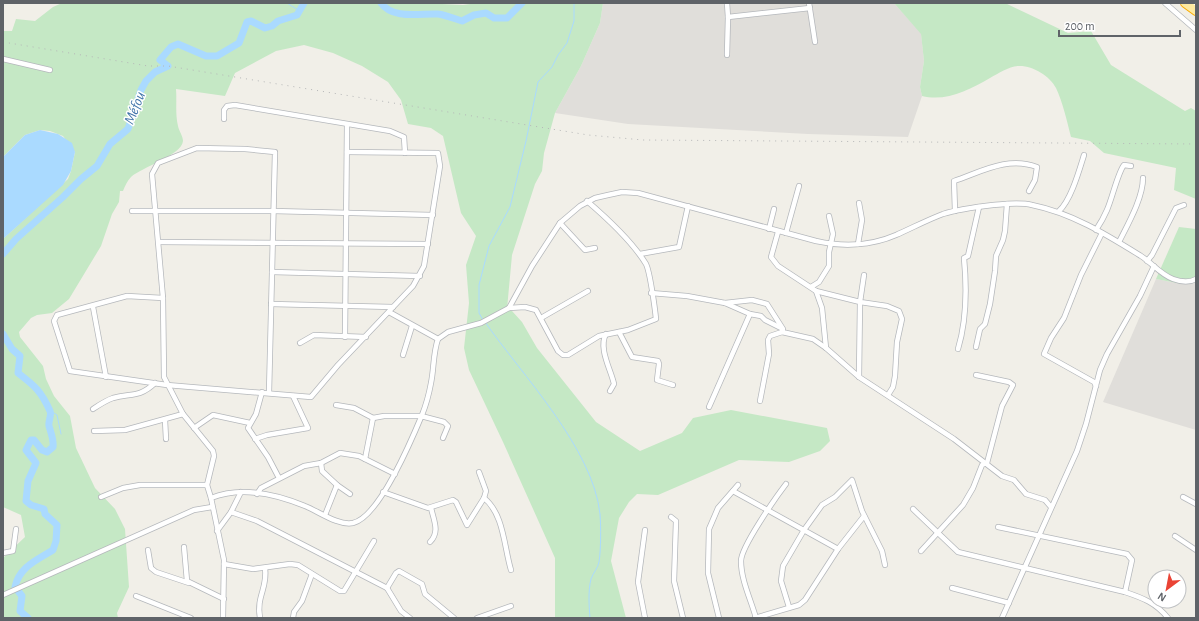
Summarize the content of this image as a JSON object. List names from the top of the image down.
{
  "water": ["Méfou"],
  "scale_bar": "200 m",
  "north": "bottom left"
}
